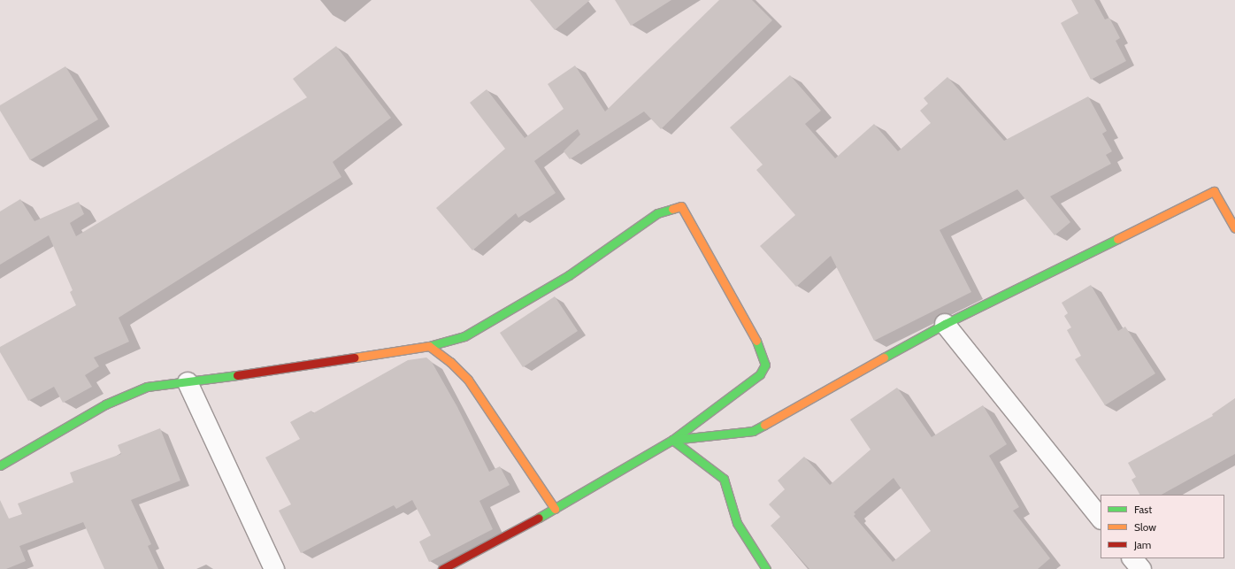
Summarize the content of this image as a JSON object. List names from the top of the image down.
{
  "legend": ["Fast", "Slow", "Jam"]
}
